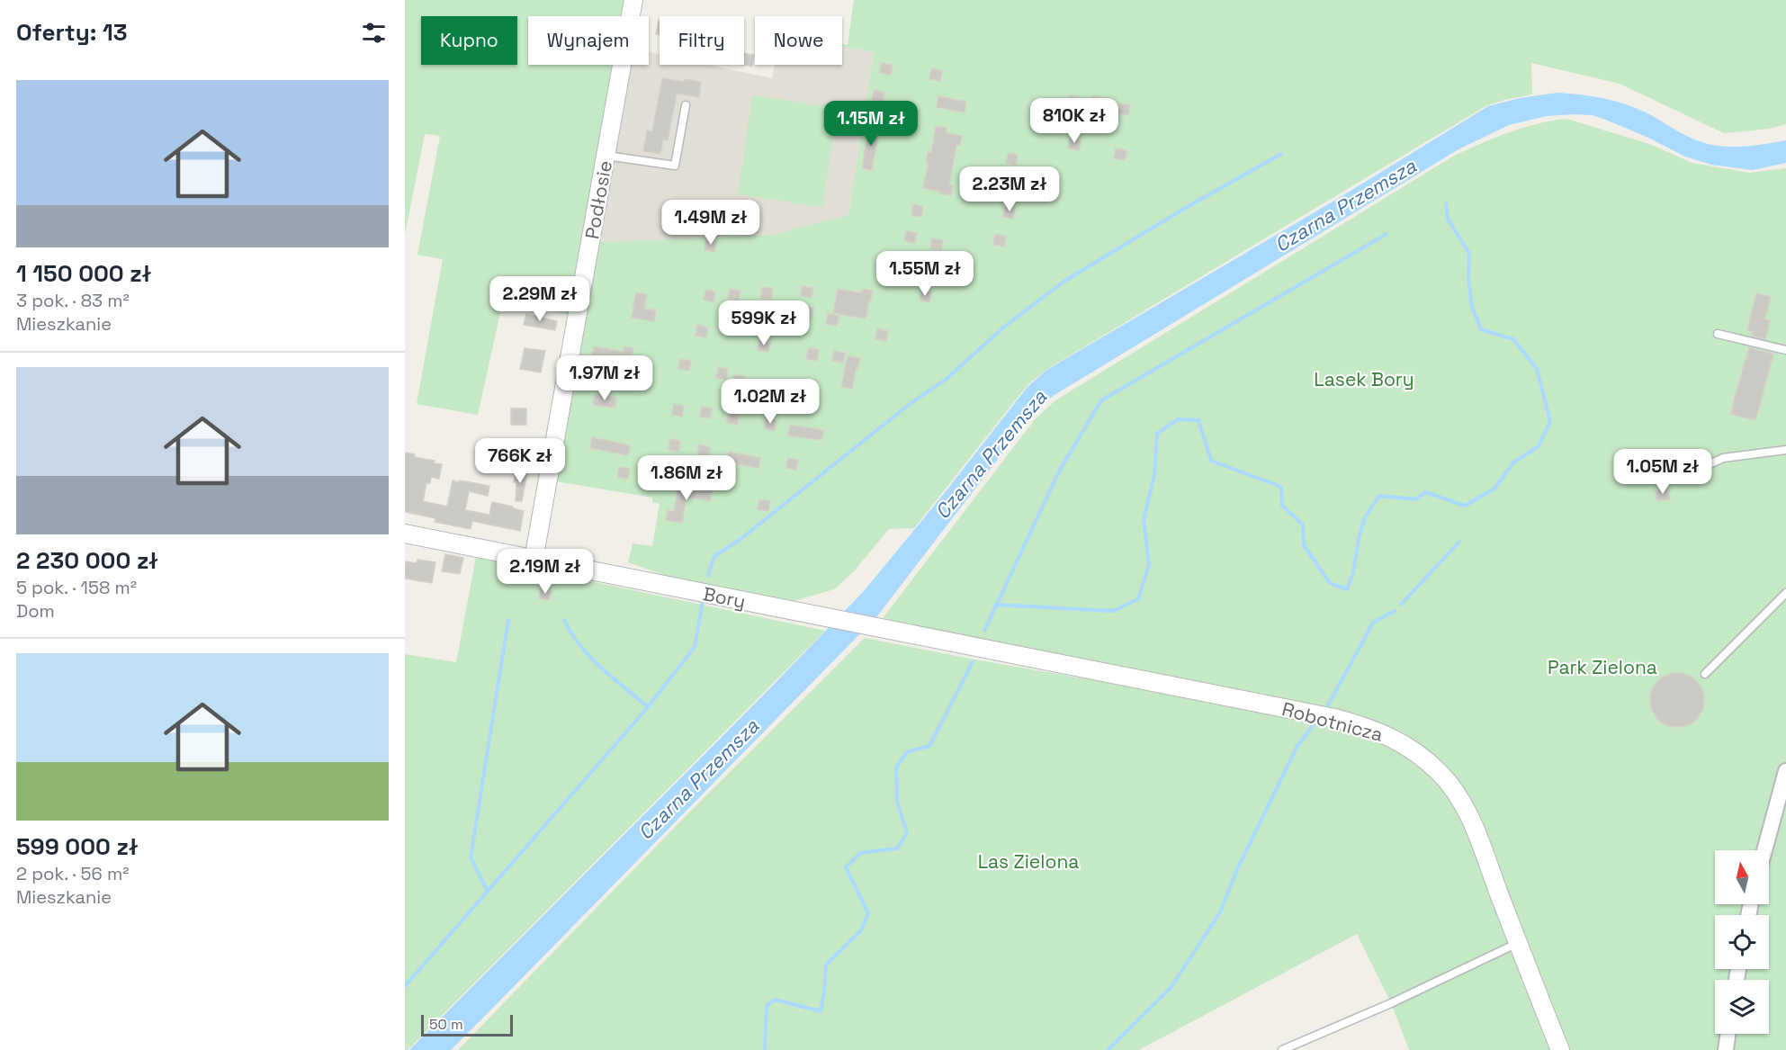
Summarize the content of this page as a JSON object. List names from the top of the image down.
{
  "streets": {
    "street": ["Podłosie", "Bory", "Robotnicza"]
  },
  "crossings": [
    ["Podłosie", "Bory"],
    ["Bory", "Robotnicza"]
  ],
  "water": ["Czarna Przemsza"],
  "parks": ["Lasek Bory", "Park Zielona", "Las Zielona"],
  "scale_bar": "50 m",
  "north": "top",
  "page": {
    "heading": "Oferty: 13",
    "chip": [
      "Kupno",
      "Wynajem",
      "Filtry",
      "Nowe"
    ],
    "list": [
      {
        "name": "1 150 000 zł",
        "note": "3 pok. · 83 m² · Mieszkanie"
      },
      {
        "name": "2 230 000 zł",
        "note": "5 pok. · 158 m² · Dom"
      },
      {
        "name": "599 000 zł",
        "note": "2 pok. · 56 m² · Mieszkanie"
      }
    ],
    "price": [
      "810K zł",
      "1.15M zł",
      "2.23M zł",
      "1.49M zł",
      "1.55M zł",
      "2.29M zł",
      "599K zł",
      "1.97M zł",
      "1.02M zł",
      "766K zł",
      "1.05M zł",
      "1.86M zł",
      "2.19M zł"
    ],
    "scale": "50 m"
  }
}
